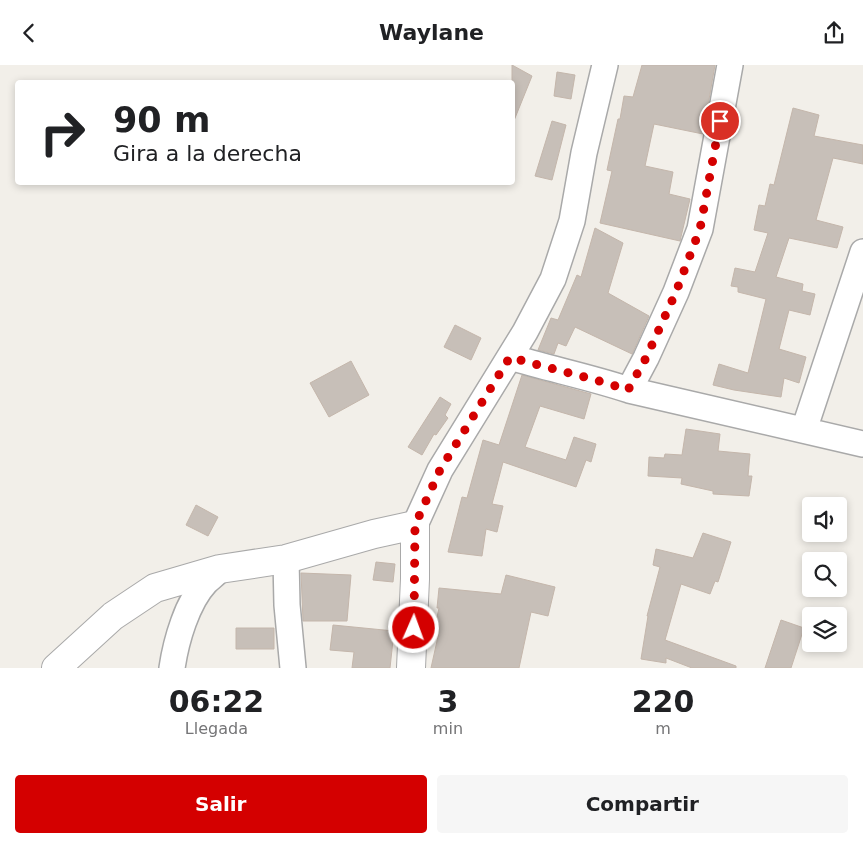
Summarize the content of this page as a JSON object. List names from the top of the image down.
{
  "page": {
    "header": "Waylane",
    "turn": ["90 m", "Gira a la derecha"],
    "eta": [
      "06:22",
      "Llegada",
      "3",
      "min",
      "220",
      "m"
    ],
    "buttons": ["Salir", "Compartir"]
  }
}
